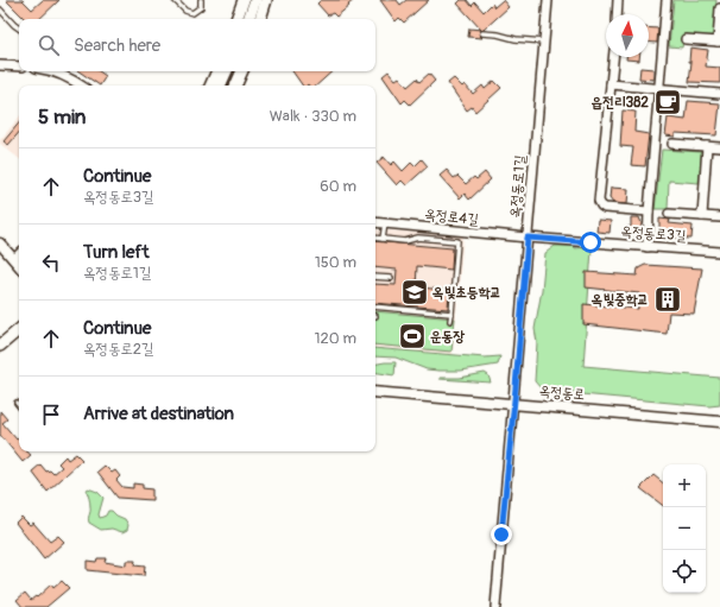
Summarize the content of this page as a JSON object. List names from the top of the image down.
{
  "streets": {
    "street": [
      "옥정동로1길",
      "옥정로4길",
      "옥정동로3길",
      "옥정동로"
    ]
  },
  "crossings": [
    ["옥정동로1길", "옥정로4길"],
    ["옥정동로1길", "옥정동로3길"],
    ["옥정동로1길", "옥정동로"],
    ["옥정로4길", "옥정동로3길"]
  ],
  "places": {
    "cafe": ["읍전리382"],
    "school or university": ["옥빛초등학교"],
    "building": ["옥빛중학교"],
    "sports": ["운동장"]
  },
  "north": "top",
  "page": {
    "search": "Search here",
    "heading": ["5 min", "Walk · 330 m"],
    "list": [
      ["Continue", "옥정동로3길", "60 m"],
      ["Turn left", "옥정동로1길", "150 m"],
      ["Continue", "옥정동로2길", "120 m"],
      "Arrive at destination"
    ],
    "map_buttons": ["+", "−"]
  }
}
